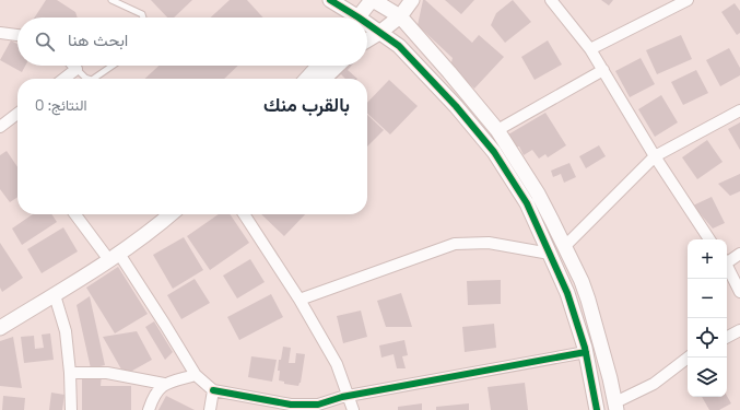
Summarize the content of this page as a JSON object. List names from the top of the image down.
{
  "page": {
    "search": "ابحث هنا",
    "heading": ["بالقرب منك", "النتائج: 0"],
    "map_buttons": ["+", "−"]
  }
}
